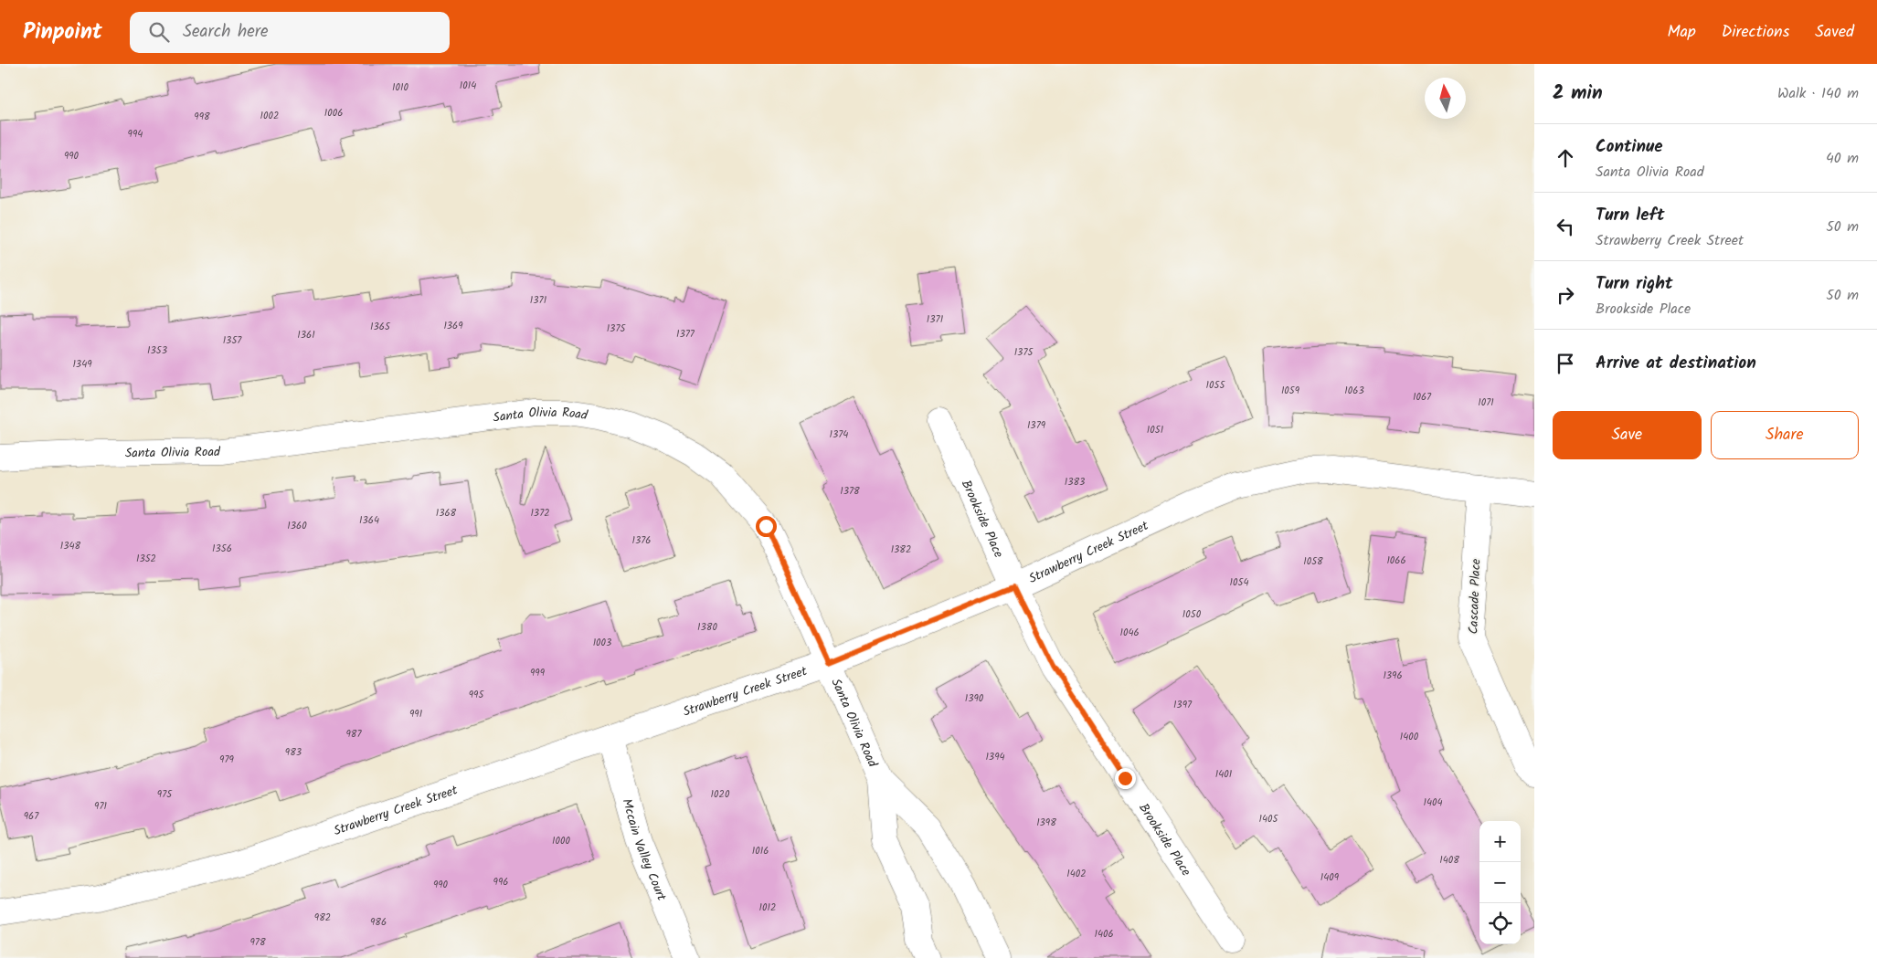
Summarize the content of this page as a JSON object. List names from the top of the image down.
{
  "streets": {
    "street": [
      "Santa Olivia Road",
      "Brookside Place",
      "Strawberry Creek Street",
      "Cascade Place",
      "Mccain Valley Court"
    ]
  },
  "crossings": [
    ["Santa Olivia Road", "Strawberry Creek Street"],
    ["Brookside Place", "Strawberry Creek Street"],
    ["Strawberry Creek Street", "Cascade Place"],
    ["Strawberry Creek Street", "Mccain Valley Court"]
  ],
  "house_numbers": [
    "1014",
    "1010",
    "1006",
    "1002",
    "998",
    "994",
    "990",
    "1371",
    "1371",
    "1369",
    "1365",
    "1375",
    "1377",
    "1361",
    "1357",
    "1353",
    "1375",
    "1349",
    "1055",
    "1059",
    "1063",
    "1067",
    "1071",
    "1379",
    "1051",
    "1374",
    "1383",
    "1378",
    "1368",
    "1372",
    "1364",
    "1360",
    "1376",
    "1348",
    "1356",
    "1382",
    "1352",
    "1066",
    "1058",
    "1054",
    "1050",
    "1380",
    "1046",
    "1003",
    "999",
    "1396",
    "995",
    "1390",
    "1397",
    "991",
    "987",
    "1400",
    "983",
    "1394",
    "979",
    "1401",
    "975",
    "1020",
    "1404",
    "971",
    "967",
    "1405",
    "1398",
    "1000",
    "1016",
    "1408",
    "1402",
    "1409",
    "996",
    "990",
    "1012",
    "982",
    "986",
    "1406",
    "978"
  ],
  "north": "top",
  "page": {
    "header": "Pinpoint",
    "search": "Search here",
    "nav": ["Map", "Directions", "Saved"],
    "heading": ["2 min", "Walk · 140 m"],
    "list": [
      ["Continue", "Santa Olivia Road", "40 m"],
      ["Turn left", "Strawberry Creek Street", "50 m"],
      ["Turn right", "Brookside Place", "50 m"],
      "Arrive at destination"
    ],
    "buttons": ["Save", "Share"],
    "map_buttons": ["+", "−"]
  }
}
